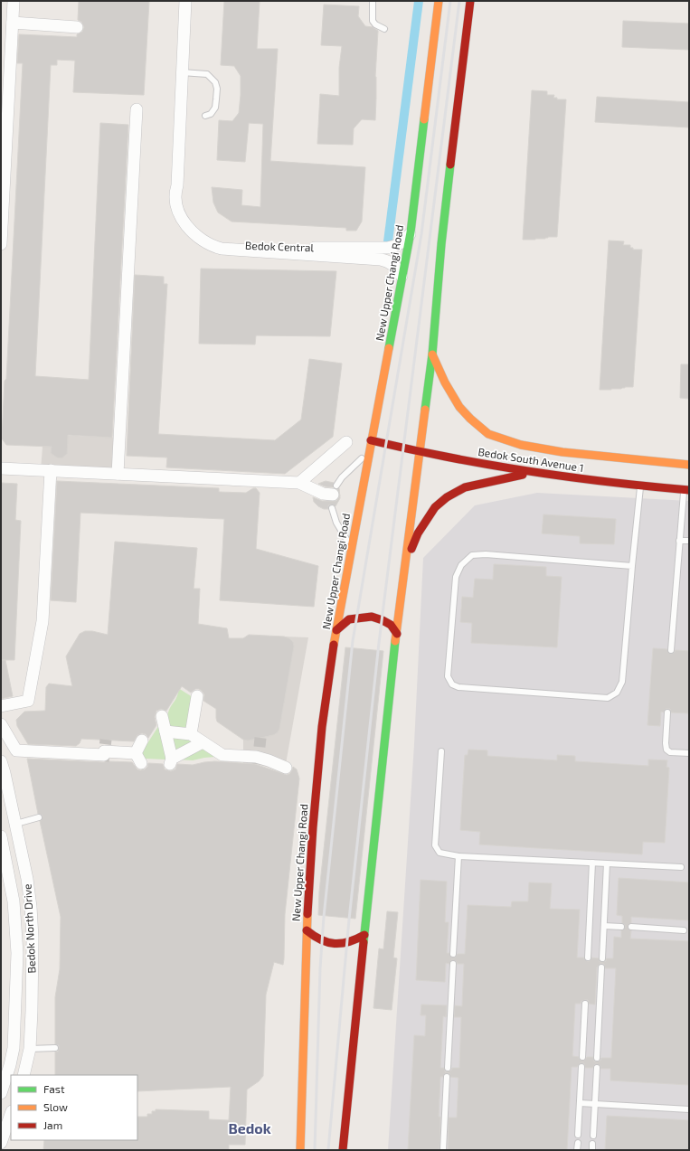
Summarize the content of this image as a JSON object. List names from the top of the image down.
{
  "streets": {
    "main road": ["New Upper Changi Road", "Bedok South Avenue 1"],
    "street": ["Bedok Central", "Bedok North Drive"]
  },
  "crossings": [
    ["Bedok Central", "New Upper Changi Road"],
    ["New Upper Changi Road", "Bedok South Avenue 1"]
  ],
  "districts": ["Bedok"],
  "legend": ["Fast", "Slow", "Jam"]
}
